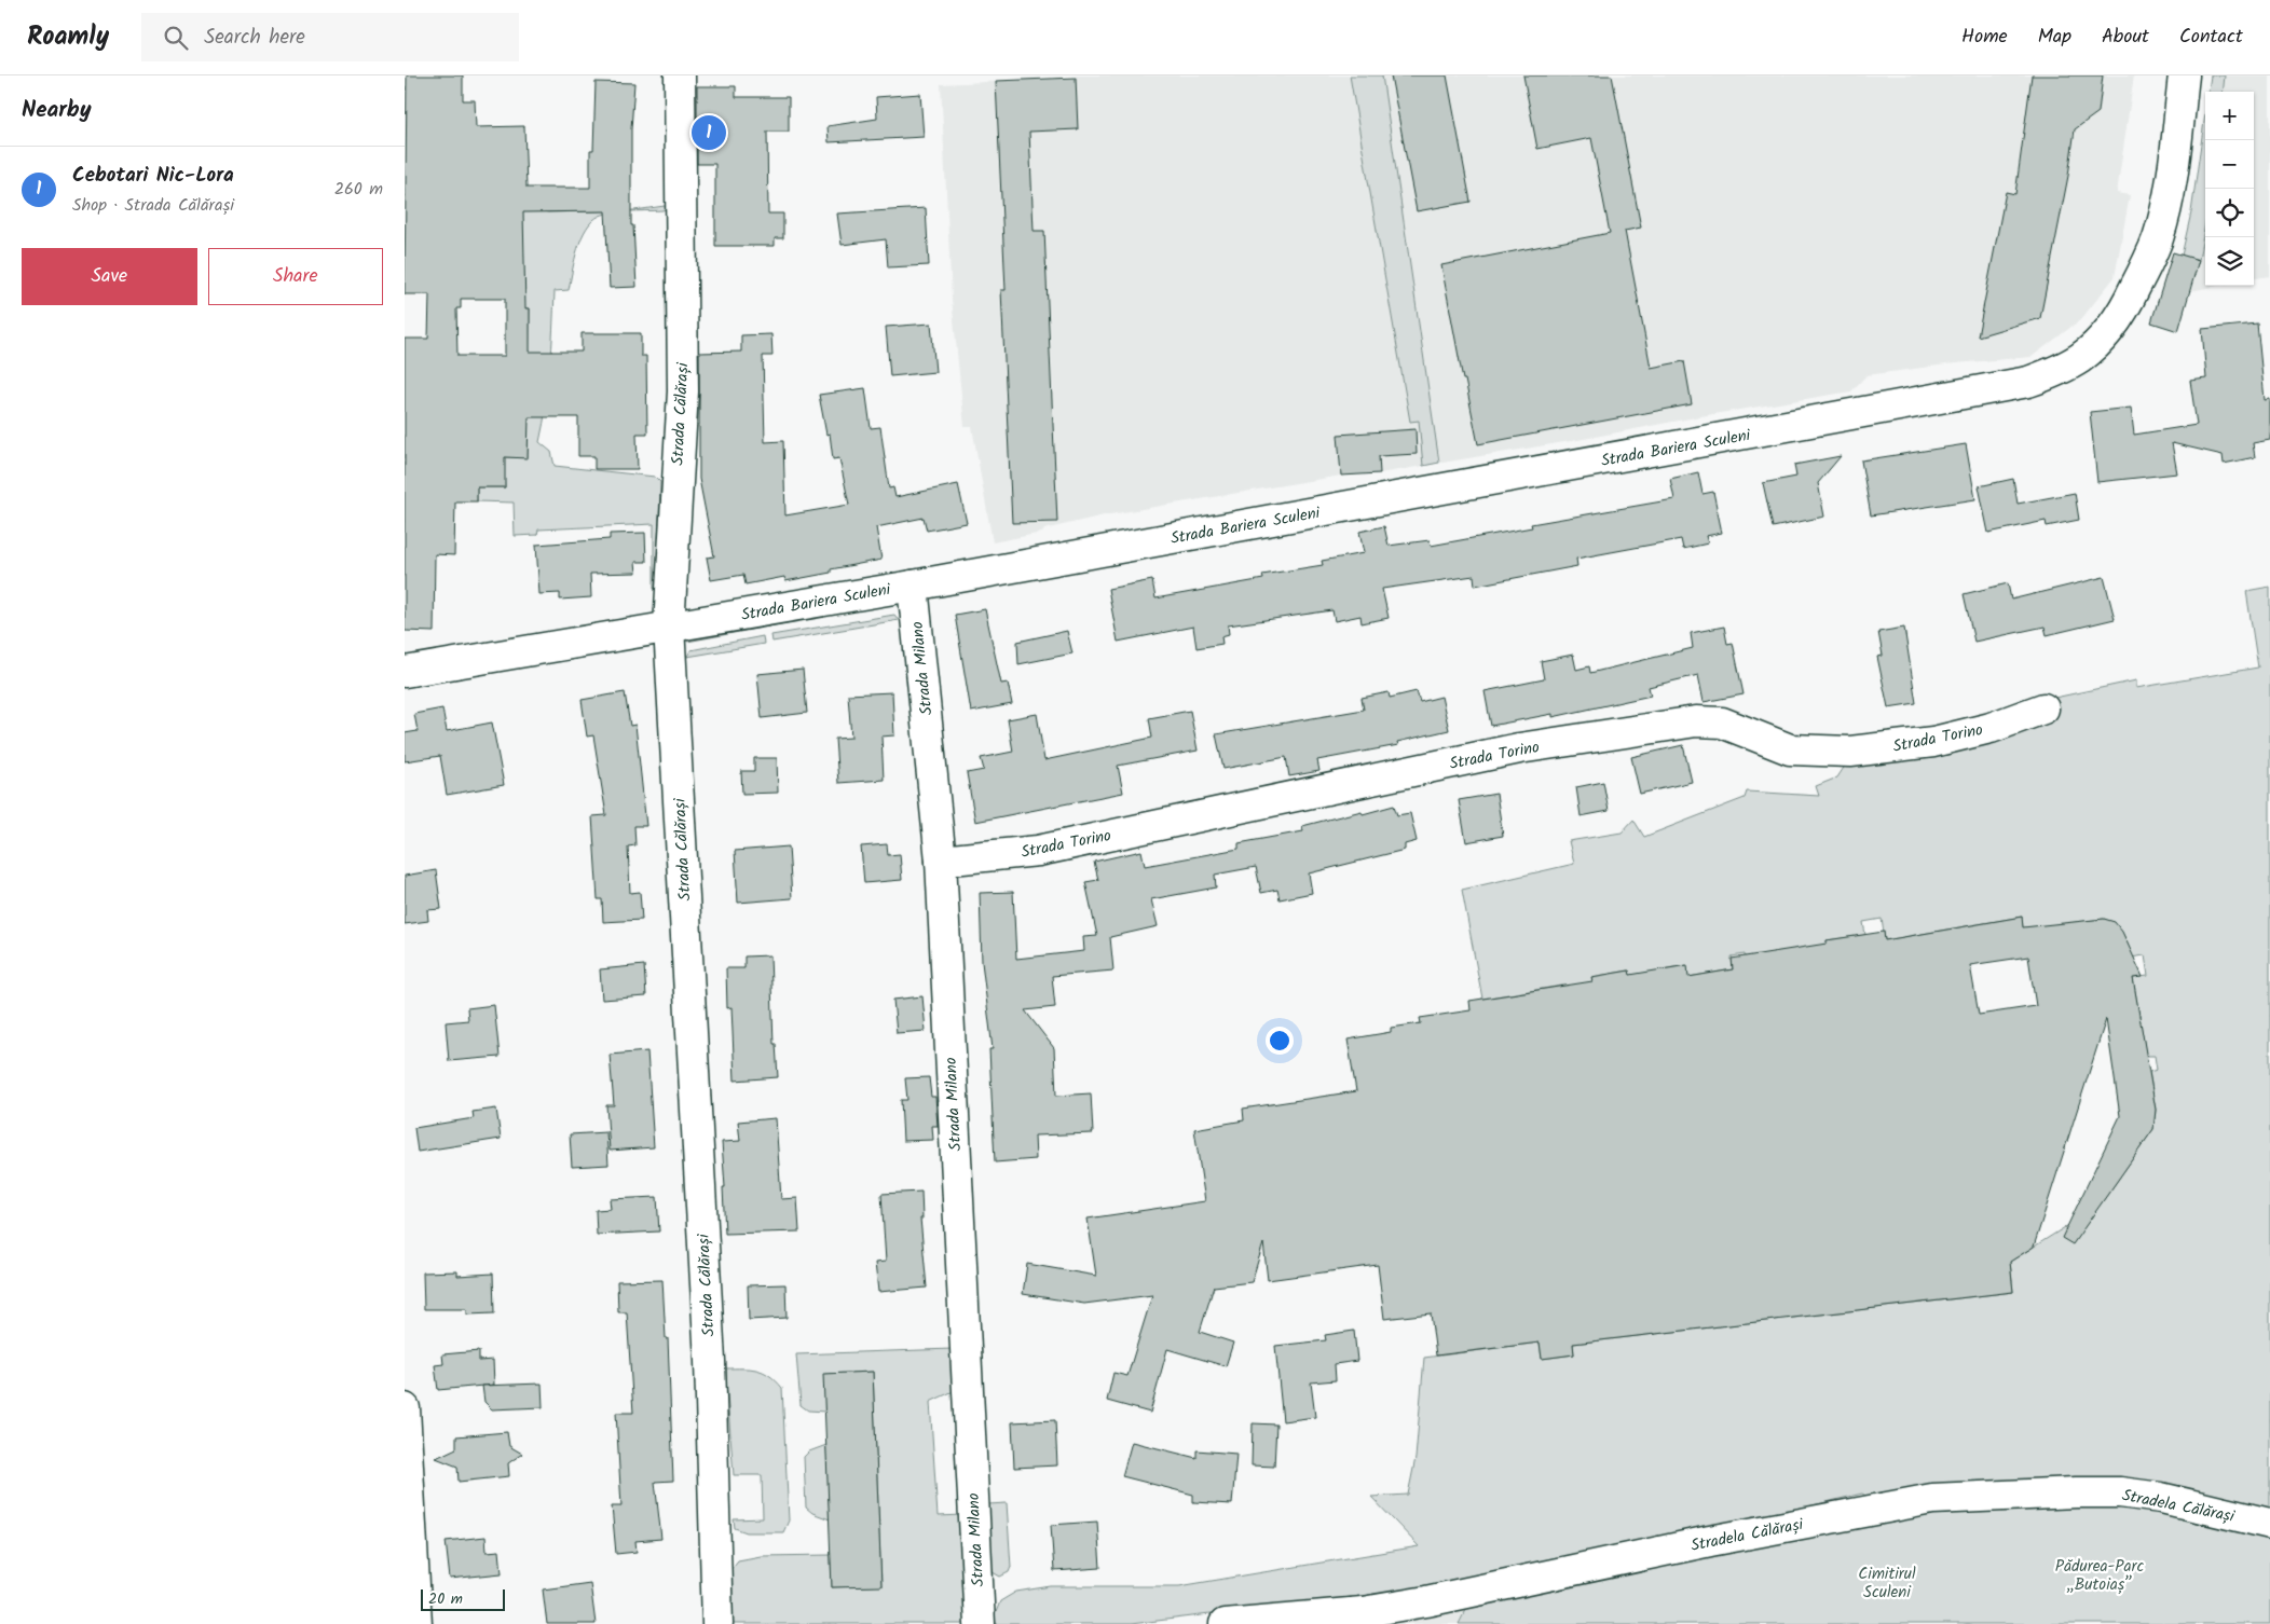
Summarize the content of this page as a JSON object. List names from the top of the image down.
{
  "streets": {
    "street": [
      "Strada Călărași",
      "Strada Bariera Sculeni",
      "Strada Milano",
      "Strada Torino",
      "Stradela Călărași"
    ]
  },
  "crossings": [
    ["Strada Călărași", "Strada Bariera Sculeni"],
    ["Strada Bariera Sculeni", "Strada Milano"],
    ["Strada Milano", "Strada Torino"]
  ],
  "parks": ["Pădurea-Parc „Butoiaș”", "Cimitirul Sculeni"],
  "scale_bar": "20 m",
  "page": {
    "header": "Roamly",
    "search": "Search here",
    "nav": [
      "Home",
      "Map",
      "About",
      "Contact"
    ],
    "heading": "Nearby",
    "map_buttons": ["+", "−"],
    "pins": "1",
    "list": [
      {
        "mark": "1",
        "name": "Cebotari Nic-Lora",
        "note": "Shop · Strada Călărași",
        "value": "260 m"
      }
    ],
    "buttons": ["Save", "Share"],
    "scale": "20 m"
  }
}
